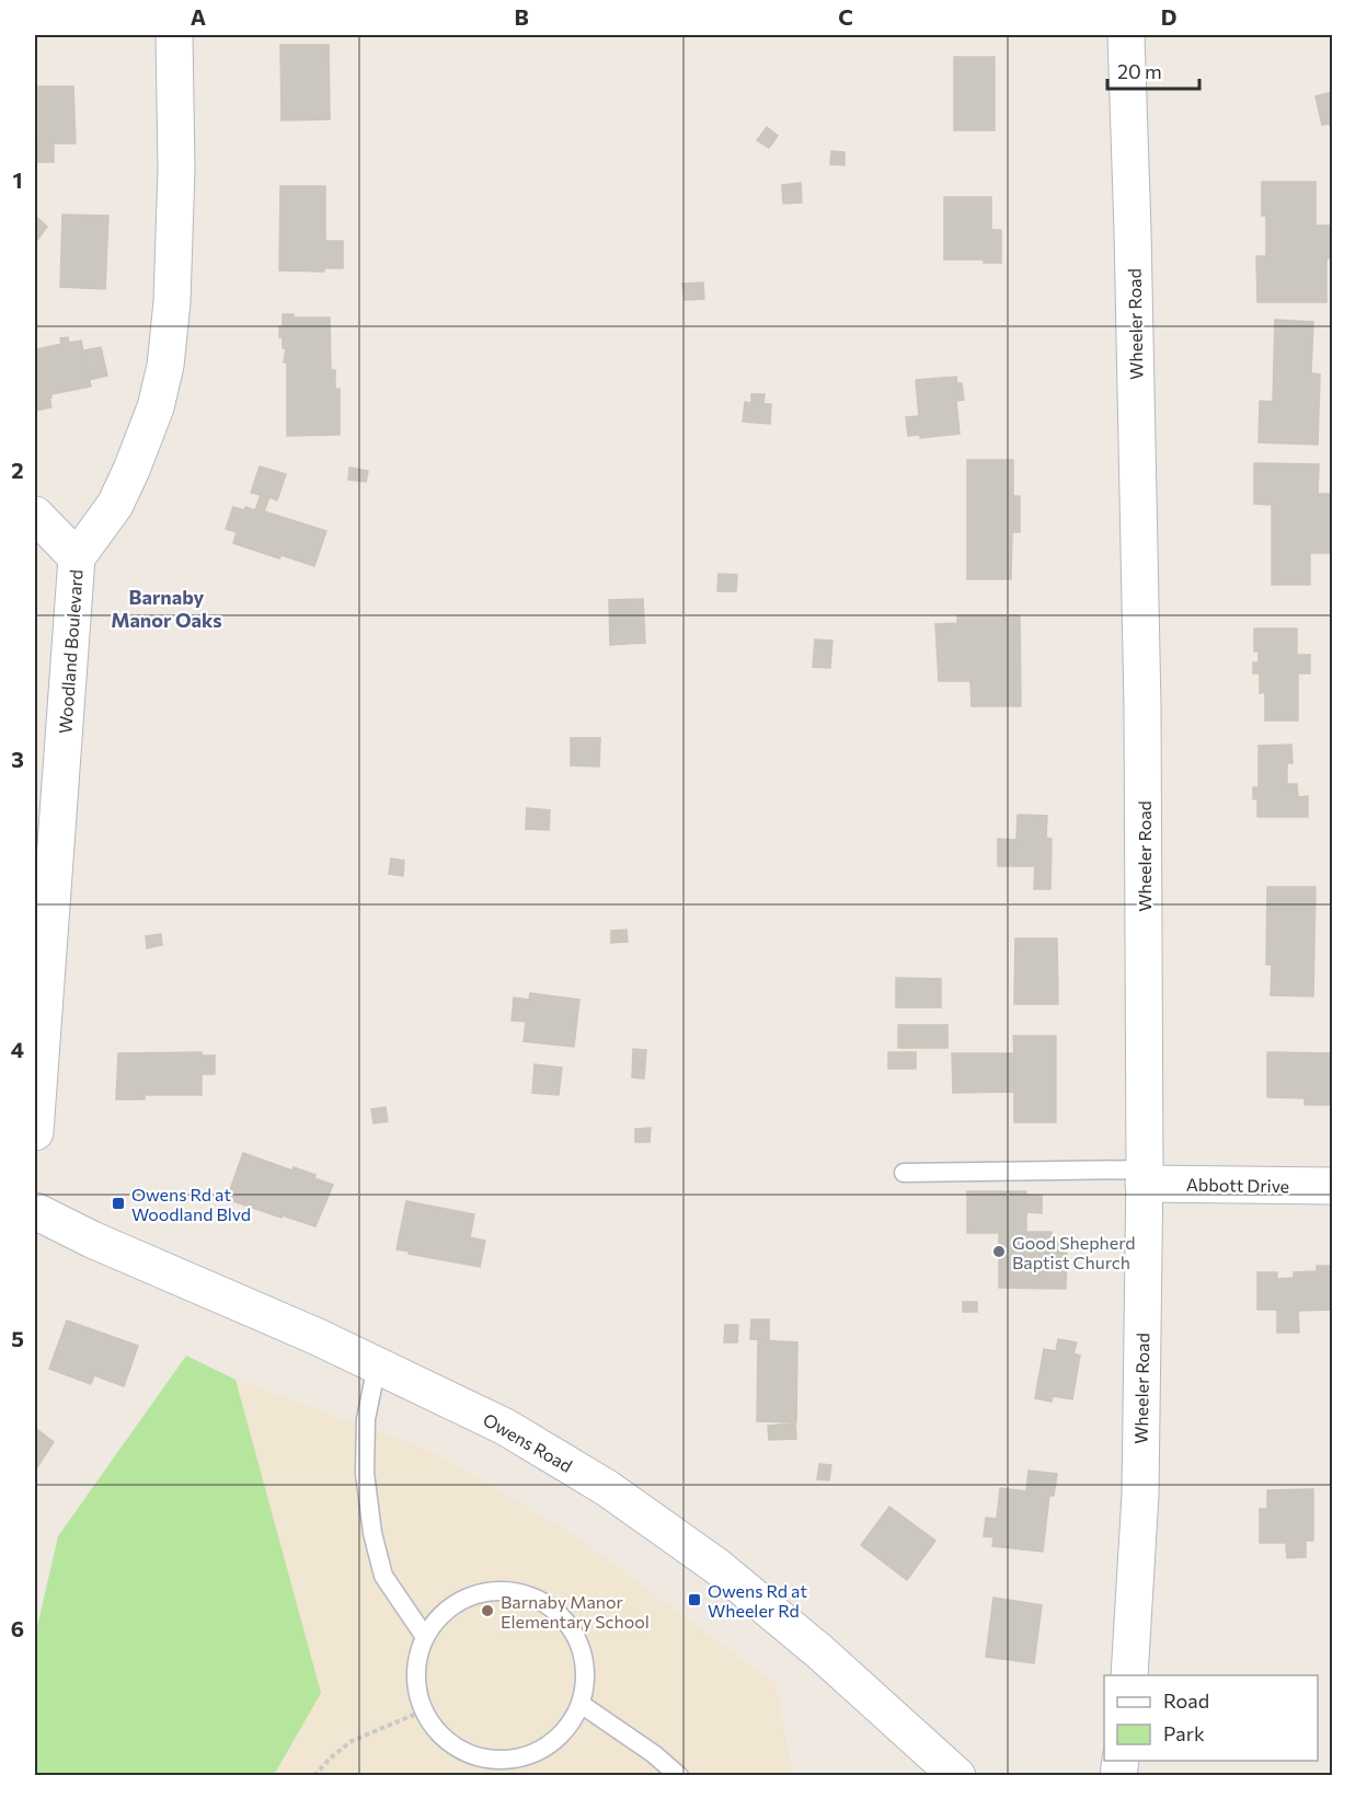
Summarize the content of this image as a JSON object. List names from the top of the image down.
{
  "streets": {
    "street": [
      "Wheeler Road",
      "Woodland Boulevard",
      "Abbott Drive",
      "Owens Road"
    ]
  },
  "crossings": [
    ["Wheeler Road", "Abbott Drive"]
  ],
  "districts": ["Barnaby Manor Oaks"],
  "places": {
    "transit": ["Owens Rd at Woodland Blvd", "Owens Rd at Wheeler Rd"],
    "other": ["Good Shepherd Baptist Church", "Barnaby Manor Elementary School"]
  },
  "legend": ["Road", "Park"],
  "scale_bar": "20 m",
  "grid": {
    "columns": [
      "A",
      "B",
      "C",
      "D"
    ],
    "rows": [
      "1",
      "2",
      "3",
      "4",
      "5",
      "6"
    ]
  }
}
